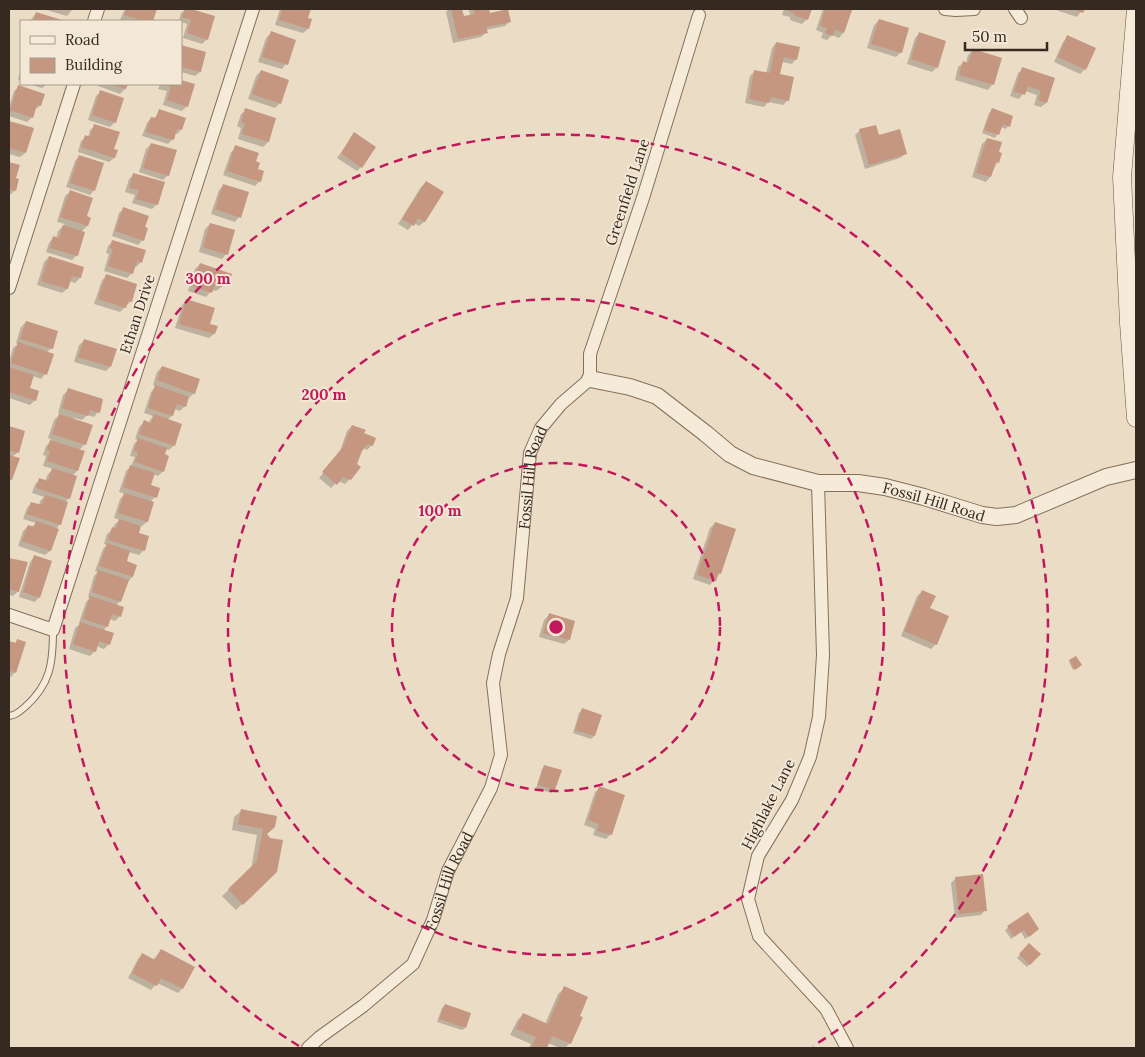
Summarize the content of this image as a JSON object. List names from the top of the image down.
{
  "streets": {
    "street": [
      "Greenfield Lane",
      "Ethan Drive",
      "Fossil Hill Road",
      "Highlake Lane"
    ]
  },
  "crossings": [
    ["Greenfield Lane", "Fossil Hill Road"],
    ["Fossil Hill Road", "Highlake Lane"]
  ],
  "legend": ["Road", "Building"],
  "scale_bar": "50 m",
  "rings": ["300 m", "200 m", "100 m"]
}
